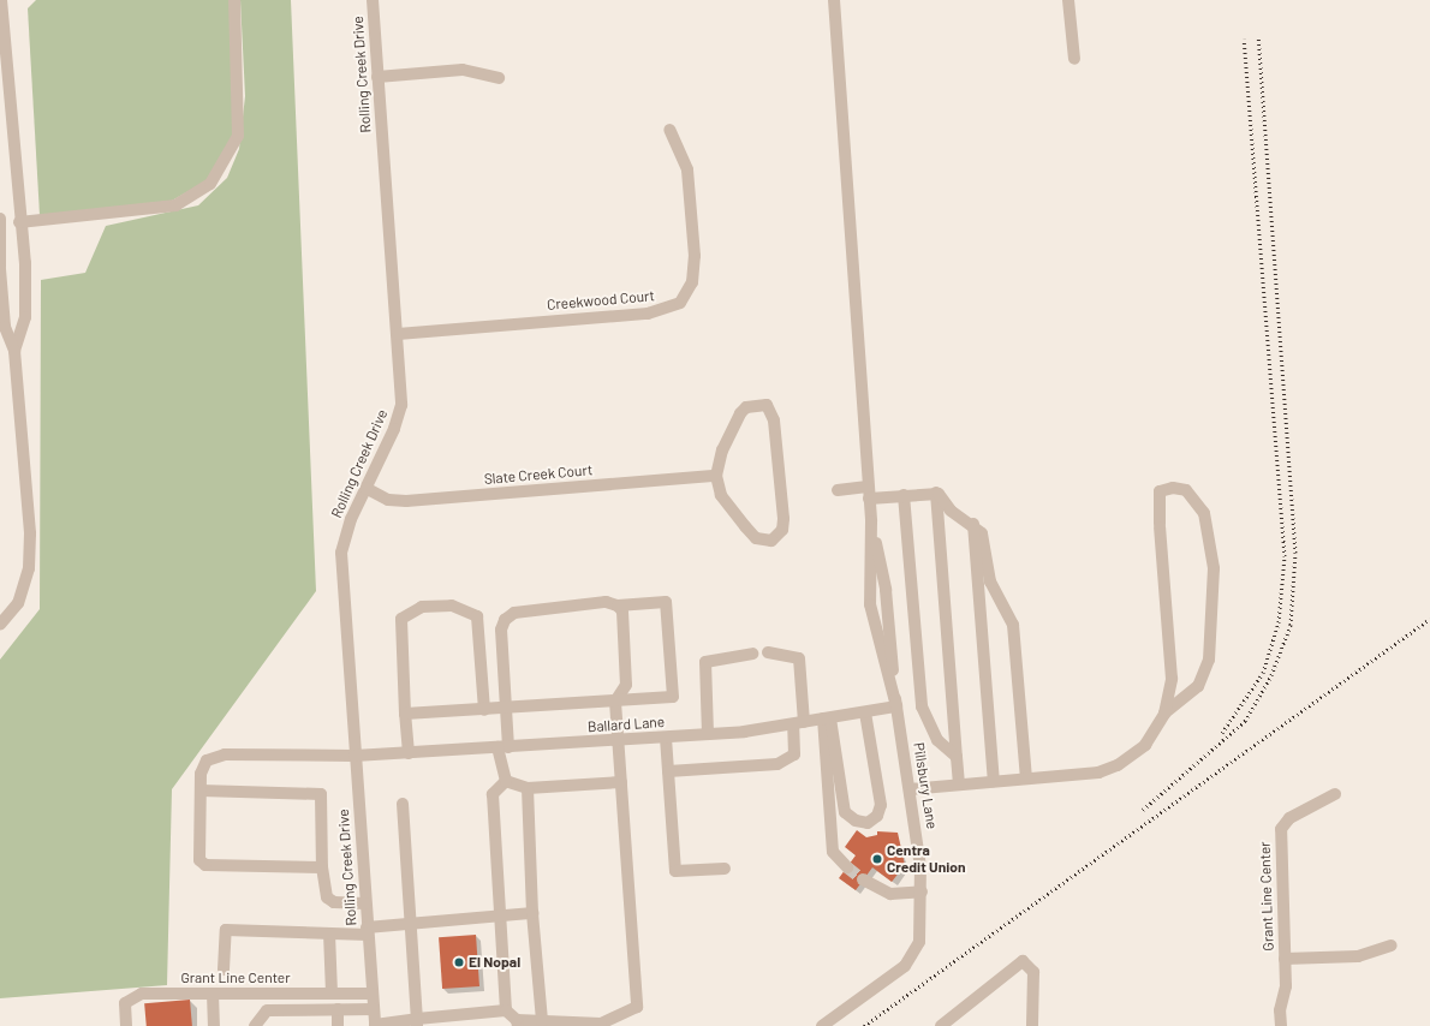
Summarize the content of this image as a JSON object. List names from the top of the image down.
{
  "streets": {
    "street": [
      "Rolling Creek Drive",
      "Creekwood Court",
      "Slate Creek Court",
      "Ballard Lane",
      "Pillsbury Lane",
      "Grant Line Center"
    ]
  },
  "crossings": [
    ["Rolling Creek Drive", "Creekwood Court"],
    ["Rolling Creek Drive", "Slate Creek Court"],
    ["Rolling Creek Drive", "Ballard Lane"],
    ["Rolling Creek Drive", "Grant Line Center"],
    ["Ballard Lane", "Pillsbury Lane"]
  ],
  "places": ["Centra Credit Union", "El Nopal"]
}
